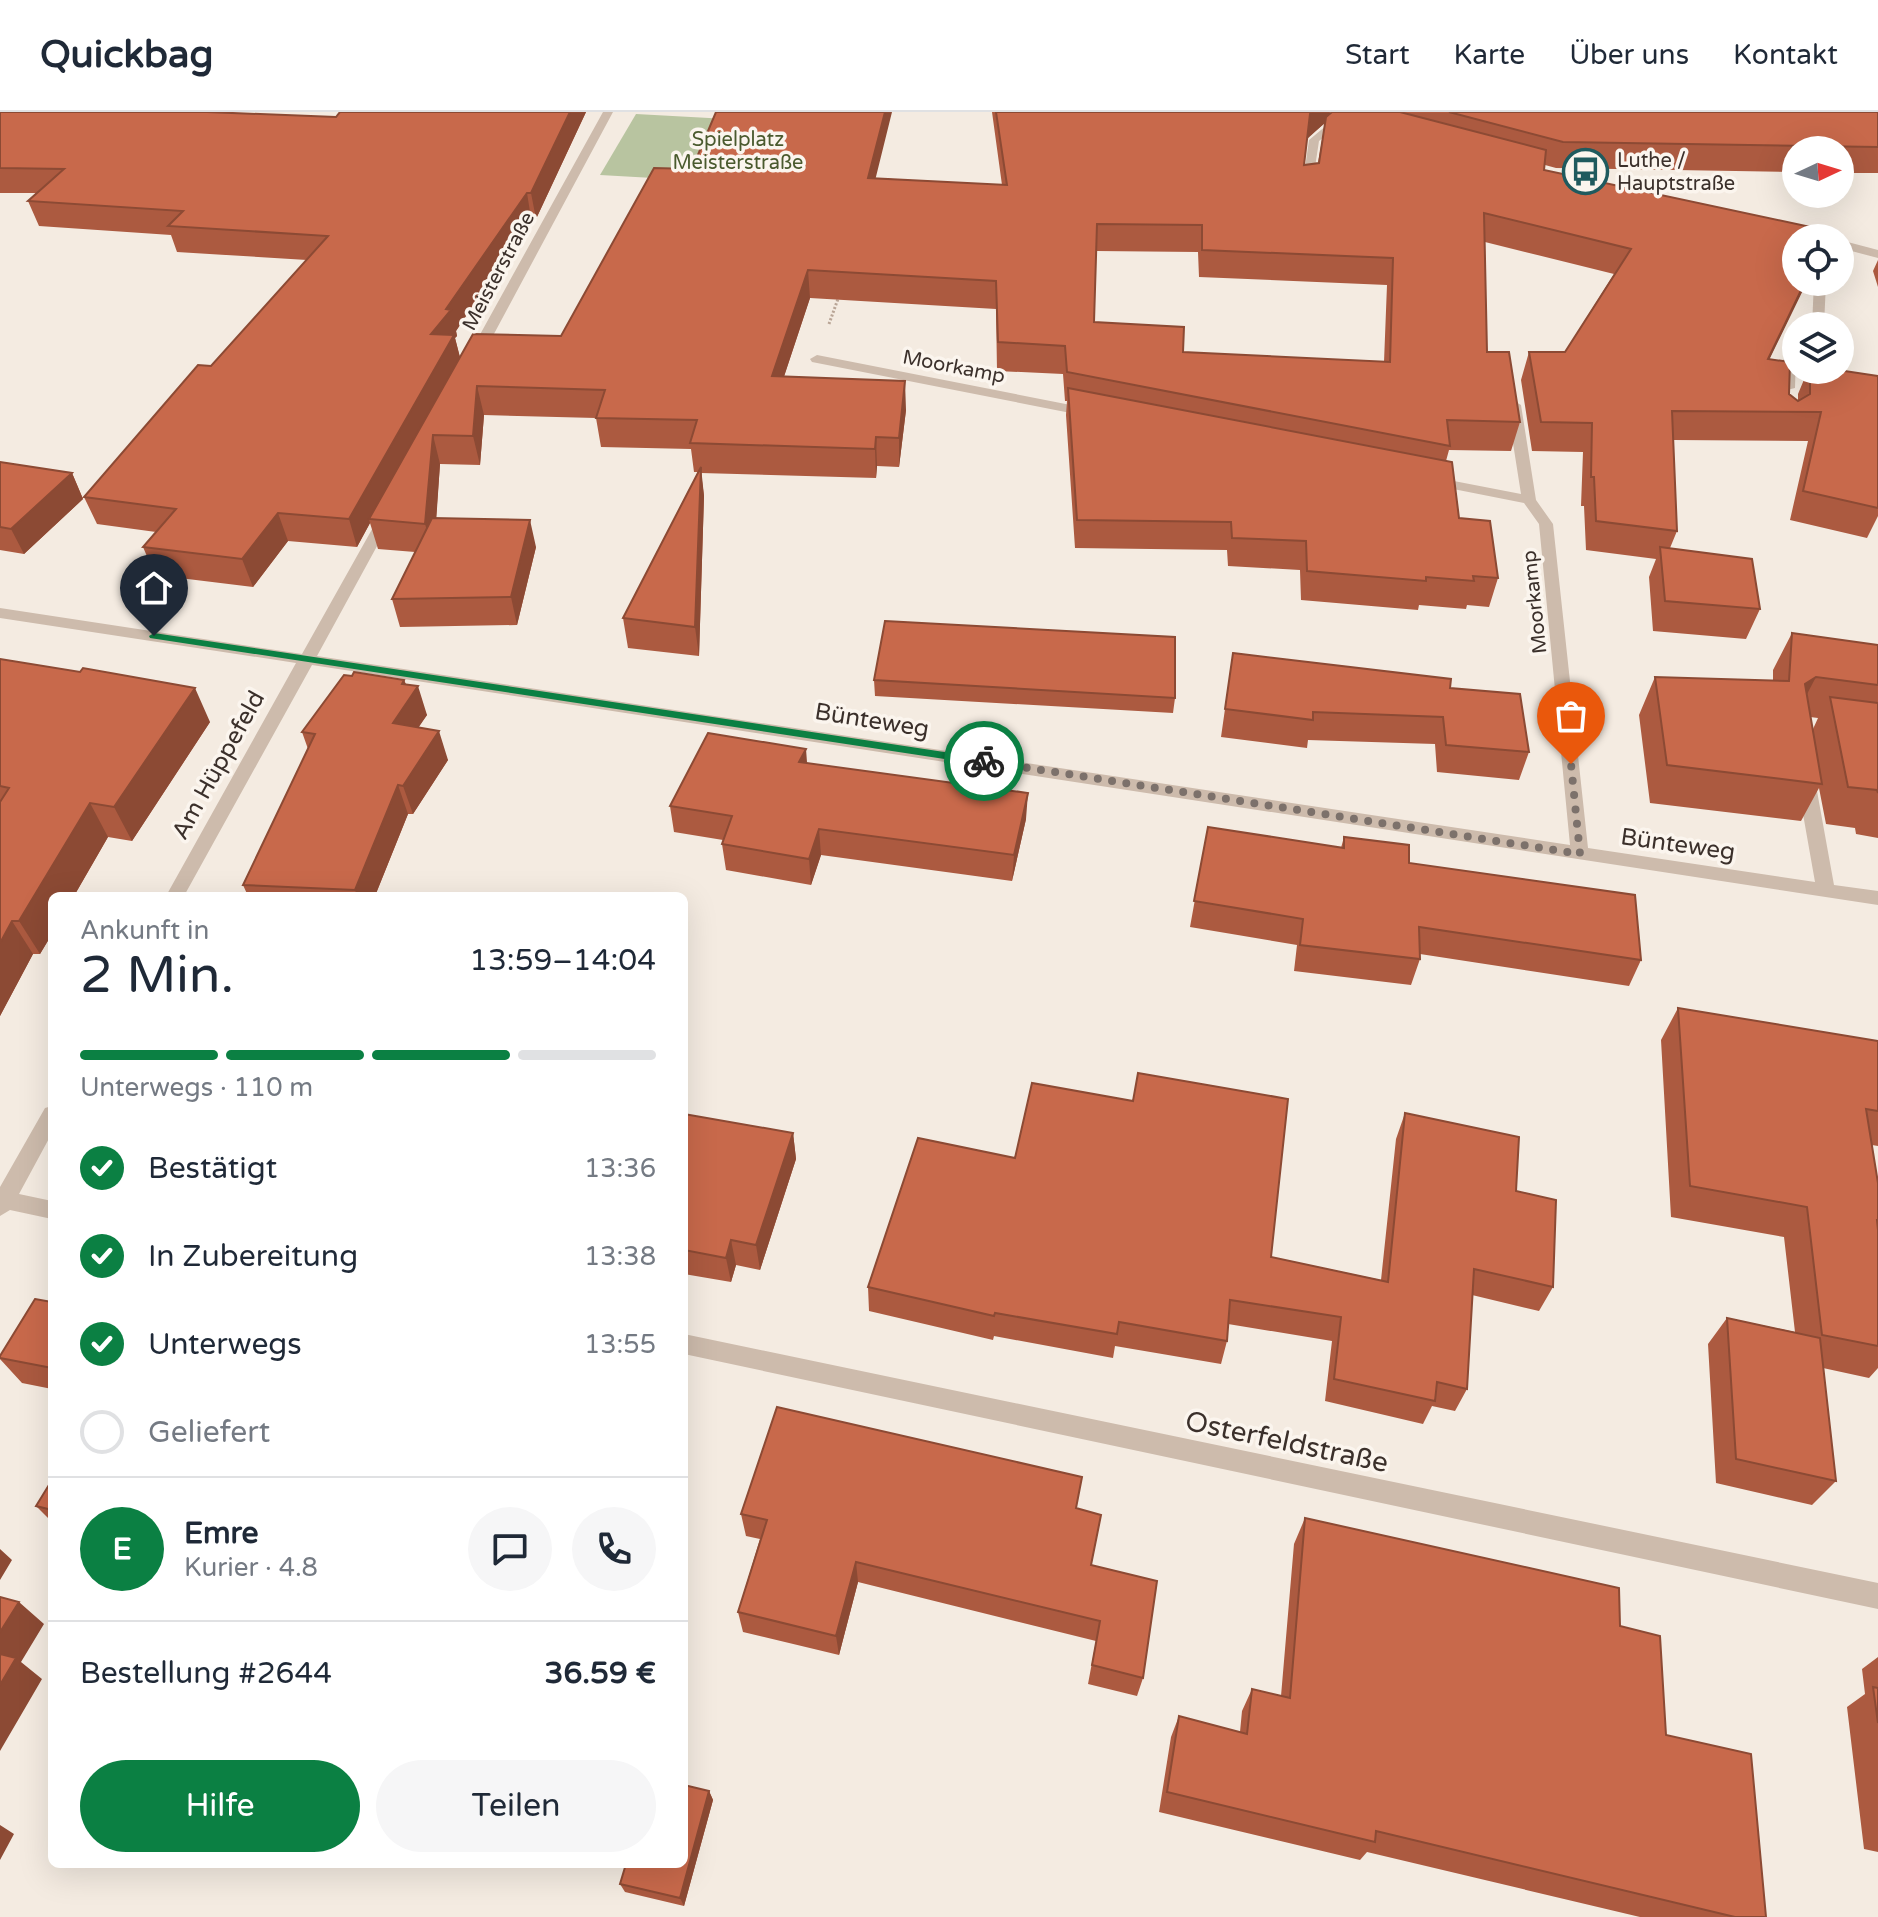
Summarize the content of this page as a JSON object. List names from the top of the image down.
{
  "streets": {
    "street": [
      "Meisterstraße",
      "Moorkamp",
      "Bünteweg",
      "Am Hüppefeld",
      "Osterfeldstraße"
    ]
  },
  "crossings": [
    ["Moorkamp", "Bünteweg"],
    ["Bünteweg", "Am Hüppefeld"]
  ],
  "parks": ["Spielplatz Meisterstraße"],
  "places": {
    "bus stop": ["Luthe / Hauptstraße"]
  },
  "north": "right",
  "page": {
    "header": "Quickbag",
    "nav": [
      "Start",
      "Karte",
      "Über uns",
      "Kontakt"
    ],
    "heading": ["2 Min.", "Ankunft in", "13:59–14:04"],
    "panel": [
      "Emre",
      "Kurier · 4.8",
      "Bestellung #2644",
      "36.59 €"
    ],
    "bar": "Unterwegs · 110 m",
    "list": [
      ["Bestätigt", "13:36"],
      ["In Zubereitung", "13:38"],
      ["Unterwegs", "13:55"],
      "Geliefert"
    ],
    "round": "E",
    "buttons": ["Hilfe", "Teilen"]
  }
}
